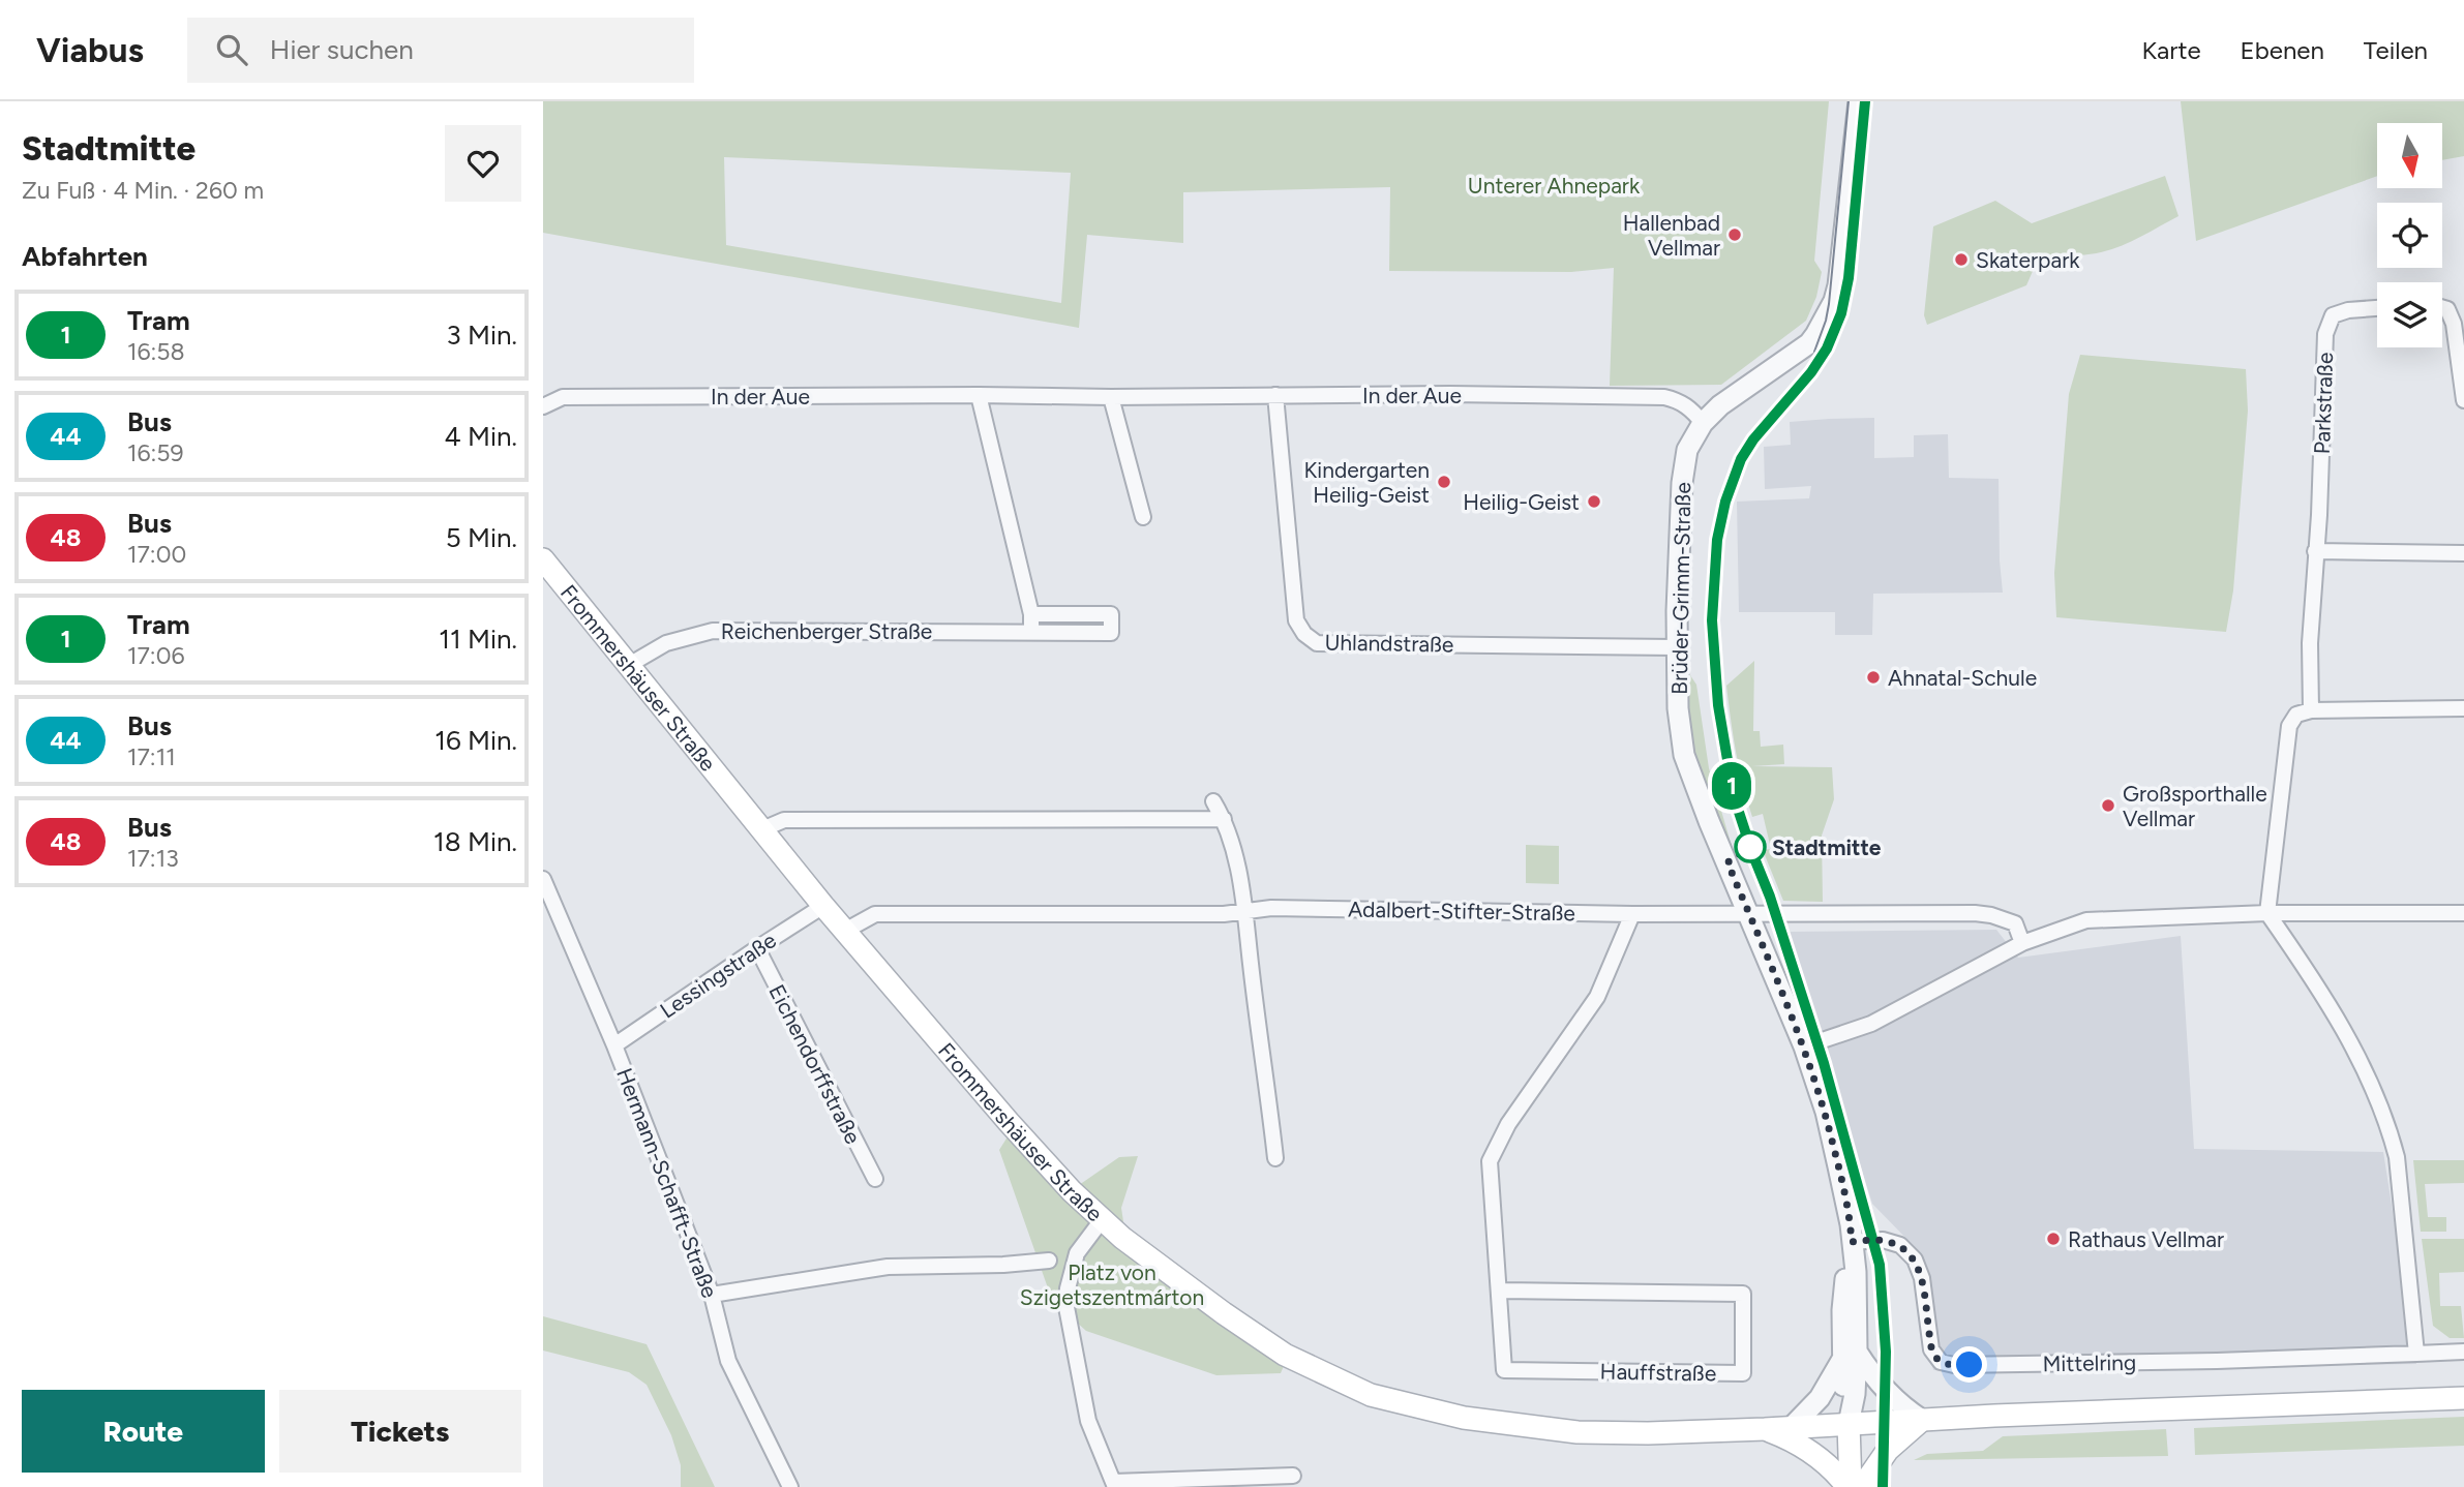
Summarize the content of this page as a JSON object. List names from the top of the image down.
{
  "streets": {
    "main road": ["Frommershäuser Straße"],
    "street": [
      "In der Aue",
      "Parkstraße",
      "Brüder-Grimm-Straße",
      "Reichenberger Straße",
      "Uhlandstraße",
      "Adalbert-Stifter-Straße",
      "Lessingstraße",
      "Eichendorffstraße",
      "Hermann-Schafft-Straße",
      "Mittelring",
      "Hauffstraße"
    ]
  },
  "crossings": [
    ["In der Aue", "Brüder-Grimm-Straße"],
    ["In der Aue", "Uhlandstraße"],
    ["Brüder-Grimm-Straße", "Uhlandstraße"],
    ["Brüder-Grimm-Straße", "Adalbert-Stifter-Straße"],
    ["Brüder-Grimm-Straße", "Mittelring"],
    ["Reichenberger Straße", "Frommershäuser Straße"],
    ["Frommershäuser Straße", "Adalbert-Stifter-Straße"],
    ["Frommershäuser Straße", "Lessingstraße"],
    ["Adalbert-Stifter-Straße", "Hauffstraße"],
    ["Lessingstraße", "Eichendorffstraße"],
    ["Lessingstraße", "Hermann-Schafft-Straße"]
  ],
  "parks": ["Unterer Ahnepark", "Platz von Szigetszentmárton"],
  "places": [
    "Hallenbad Vellmar",
    "Skaterpark",
    "Kindergarten Heilig-Geist",
    "Heilig-Geist",
    "Ahnatal-Schule",
    "Großsporthalle Vellmar",
    "Stadtmitte",
    "Rathaus Vellmar"
  ],
  "lines": ["tram line 1"],
  "north": "bottom",
  "page": {
    "header": "Viabus",
    "search": "Hier suchen",
    "nav": ["Karte", "Ebenen", "Teilen"],
    "heading": [
      ["Stadtmitte", "Zu Fuß · 4 Min. · 260 m"],
      "Abfahrten"
    ],
    "on_map": "1",
    "list": [
      {
        "mark": "1",
        "name": "Tram",
        "note": "16:58",
        "value": "3 Min."
      },
      {
        "mark": "44",
        "name": "Bus",
        "note": "16:59",
        "value": "4 Min."
      },
      {
        "mark": "48",
        "name": "Bus",
        "note": "17:00",
        "value": "5 Min."
      },
      {
        "mark": "1",
        "name": "Tram",
        "note": "17:06",
        "value": "11 Min."
      },
      {
        "mark": "44",
        "name": "Bus",
        "note": "17:11",
        "value": "16 Min."
      },
      {
        "mark": "48",
        "name": "Bus",
        "note": "17:13",
        "value": "18 Min."
      }
    ],
    "buttons": ["Route", "Tickets"]
  }
}
